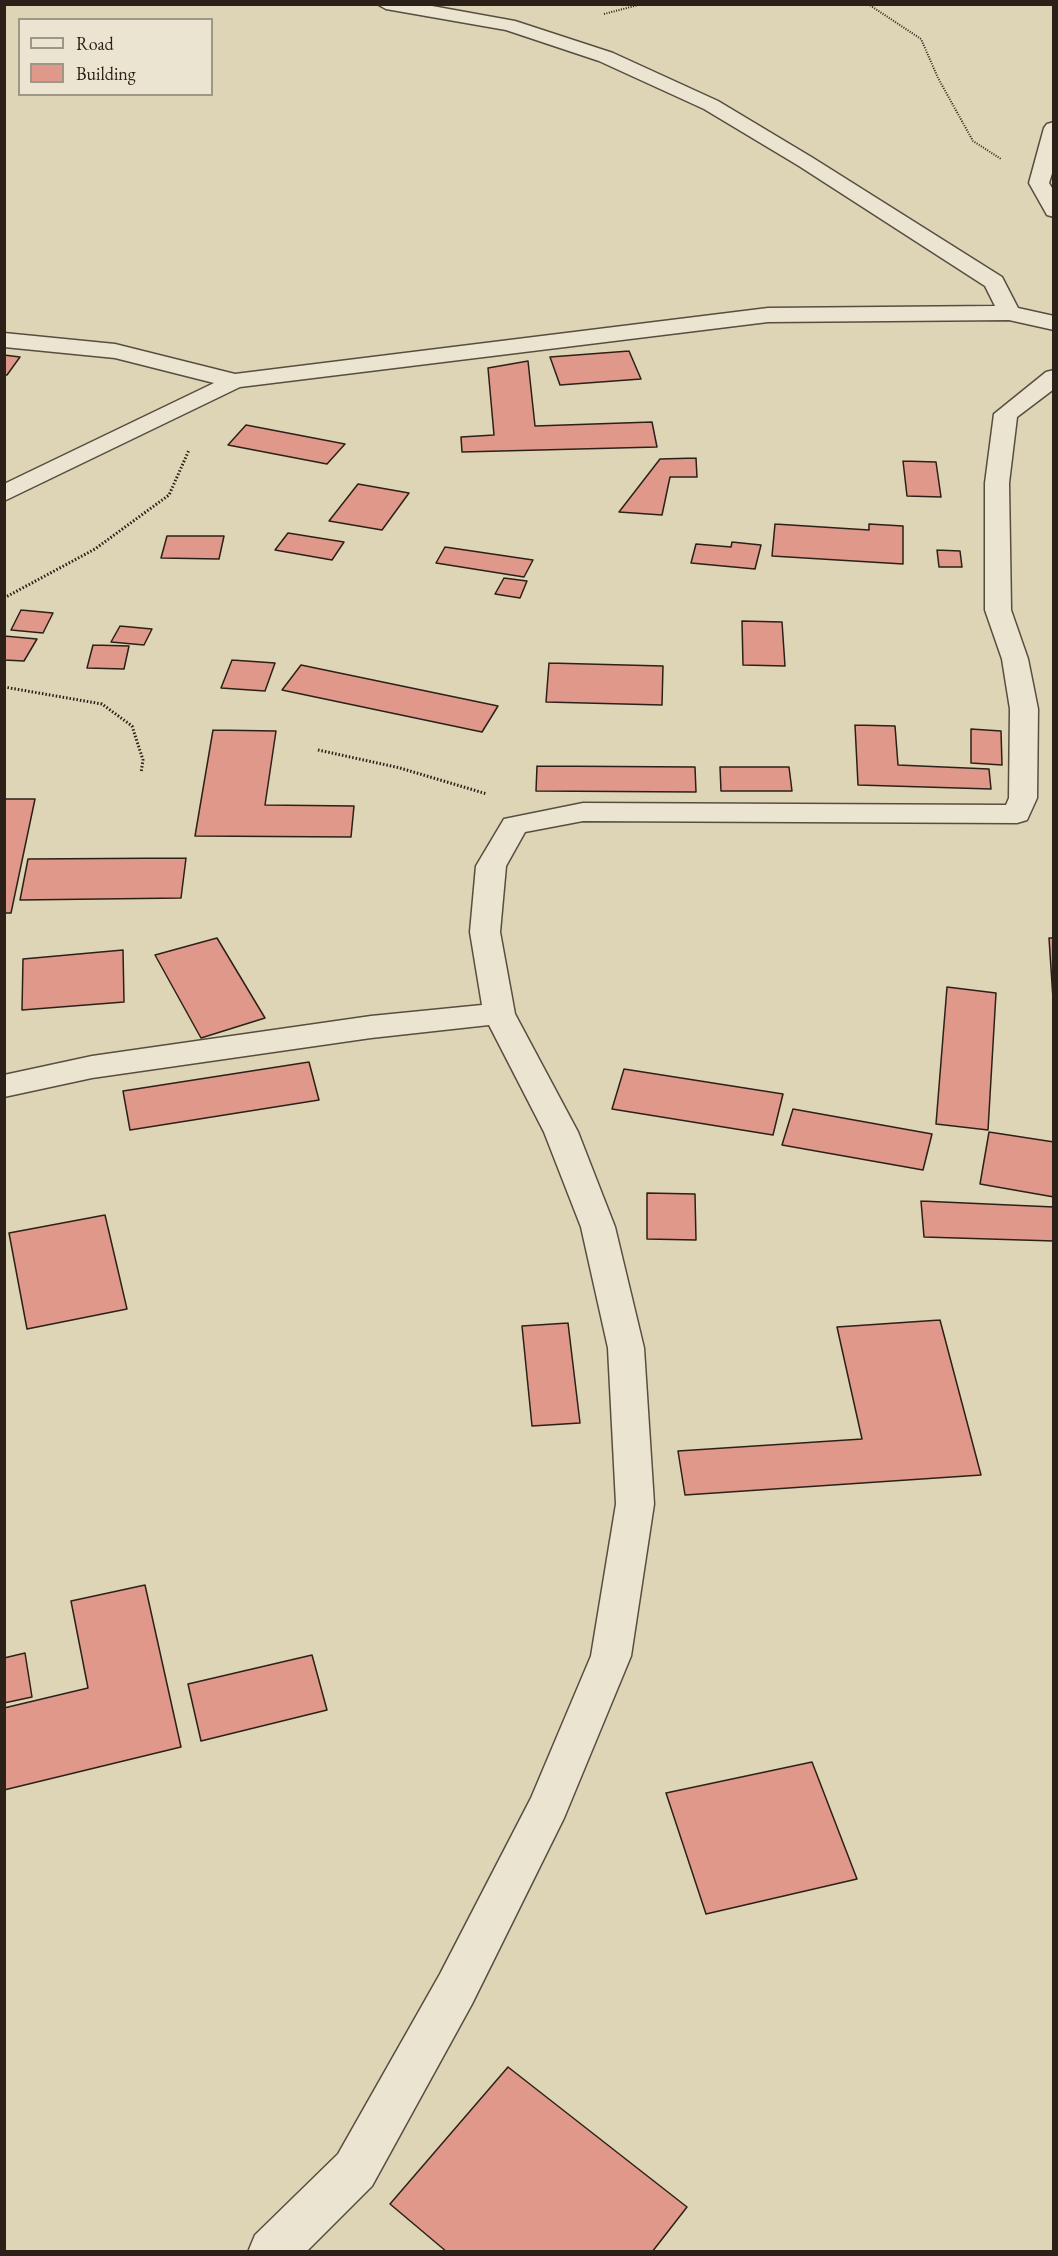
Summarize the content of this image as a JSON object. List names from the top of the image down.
{
  "legend": ["Road", "Building"]
}
